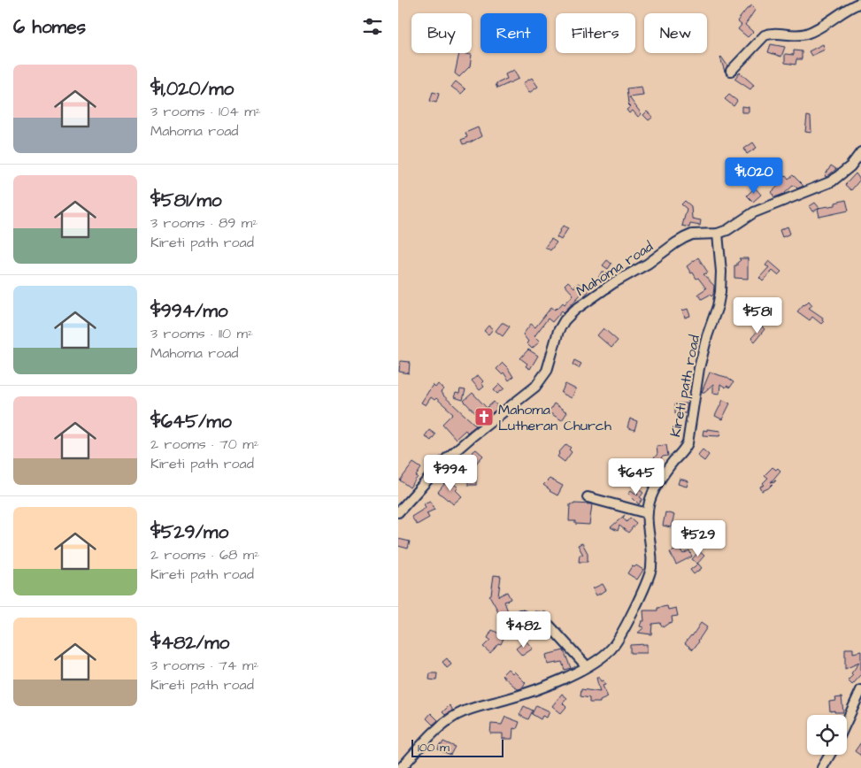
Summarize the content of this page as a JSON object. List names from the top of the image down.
{
  "streets": {
    "street": ["Mahoma road", "Kireti path road"]
  },
  "crossings": [
    ["Mahoma road", "Kireti path road"]
  ],
  "places": {
    "church": ["Mahoma Lutheran Church"]
  },
  "scale_bar": "100 m",
  "page": {
    "heading": "6 homes",
    "chip": [
      "Buy",
      "Rent",
      "Filters",
      "New"
    ],
    "list": [
      {
        "name": "$1,020/mo",
        "note": "3 rooms · 104 m² · Mahoma road"
      },
      {
        "name": "$581/mo",
        "note": "3 rooms · 89 m² · Kireti path road"
      },
      {
        "name": "$994/mo",
        "note": "3 rooms · 110 m² · Mahoma road"
      },
      {
        "name": "$645/mo",
        "note": "2 rooms · 70 m² · Kireti path road"
      },
      {
        "name": "$529/mo",
        "note": "2 rooms · 68 m² · Kireti path road"
      },
      {
        "name": "$482/mo",
        "note": "3 rooms · 74 m² · Kireti path road"
      }
    ],
    "price": [
      "$1,020",
      "$581",
      "$994",
      "$645",
      "$529",
      "$482"
    ],
    "scale": "100 m"
  }
}
